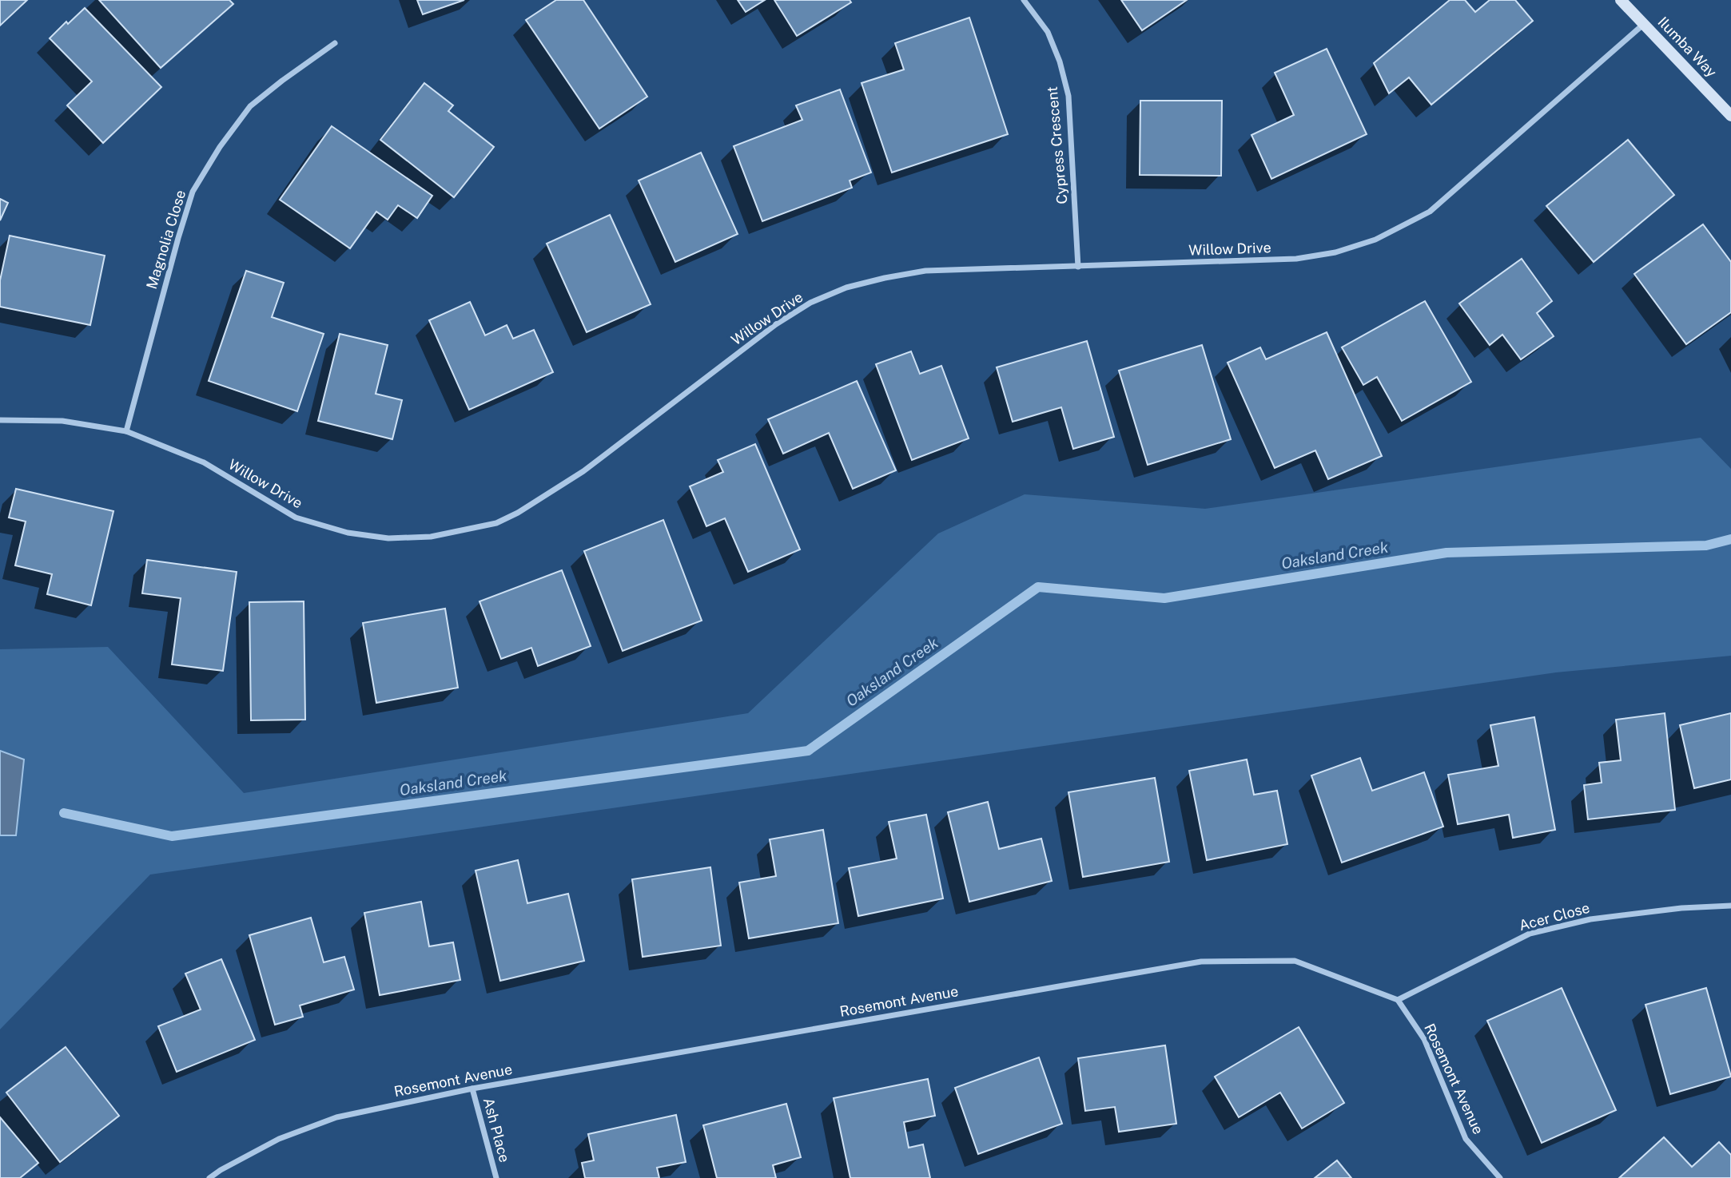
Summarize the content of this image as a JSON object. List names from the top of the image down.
{
  "streets": {
    "street": [
      "Ilumba Way",
      "Cypress Crescent",
      "Magnolia Close",
      "Willow Drive",
      "Acer Close",
      "Rosemont Avenue",
      "Ash Place"
    ]
  },
  "crossings": [
    ["Ilumba Way", "Willow Drive"],
    ["Cypress Crescent", "Willow Drive"],
    ["Magnolia Close", "Willow Drive"],
    ["Acer Close", "Rosemont Avenue"],
    ["Rosemont Avenue", "Ash Place"]
  ],
  "water": ["Oaksland Creek"]
}
